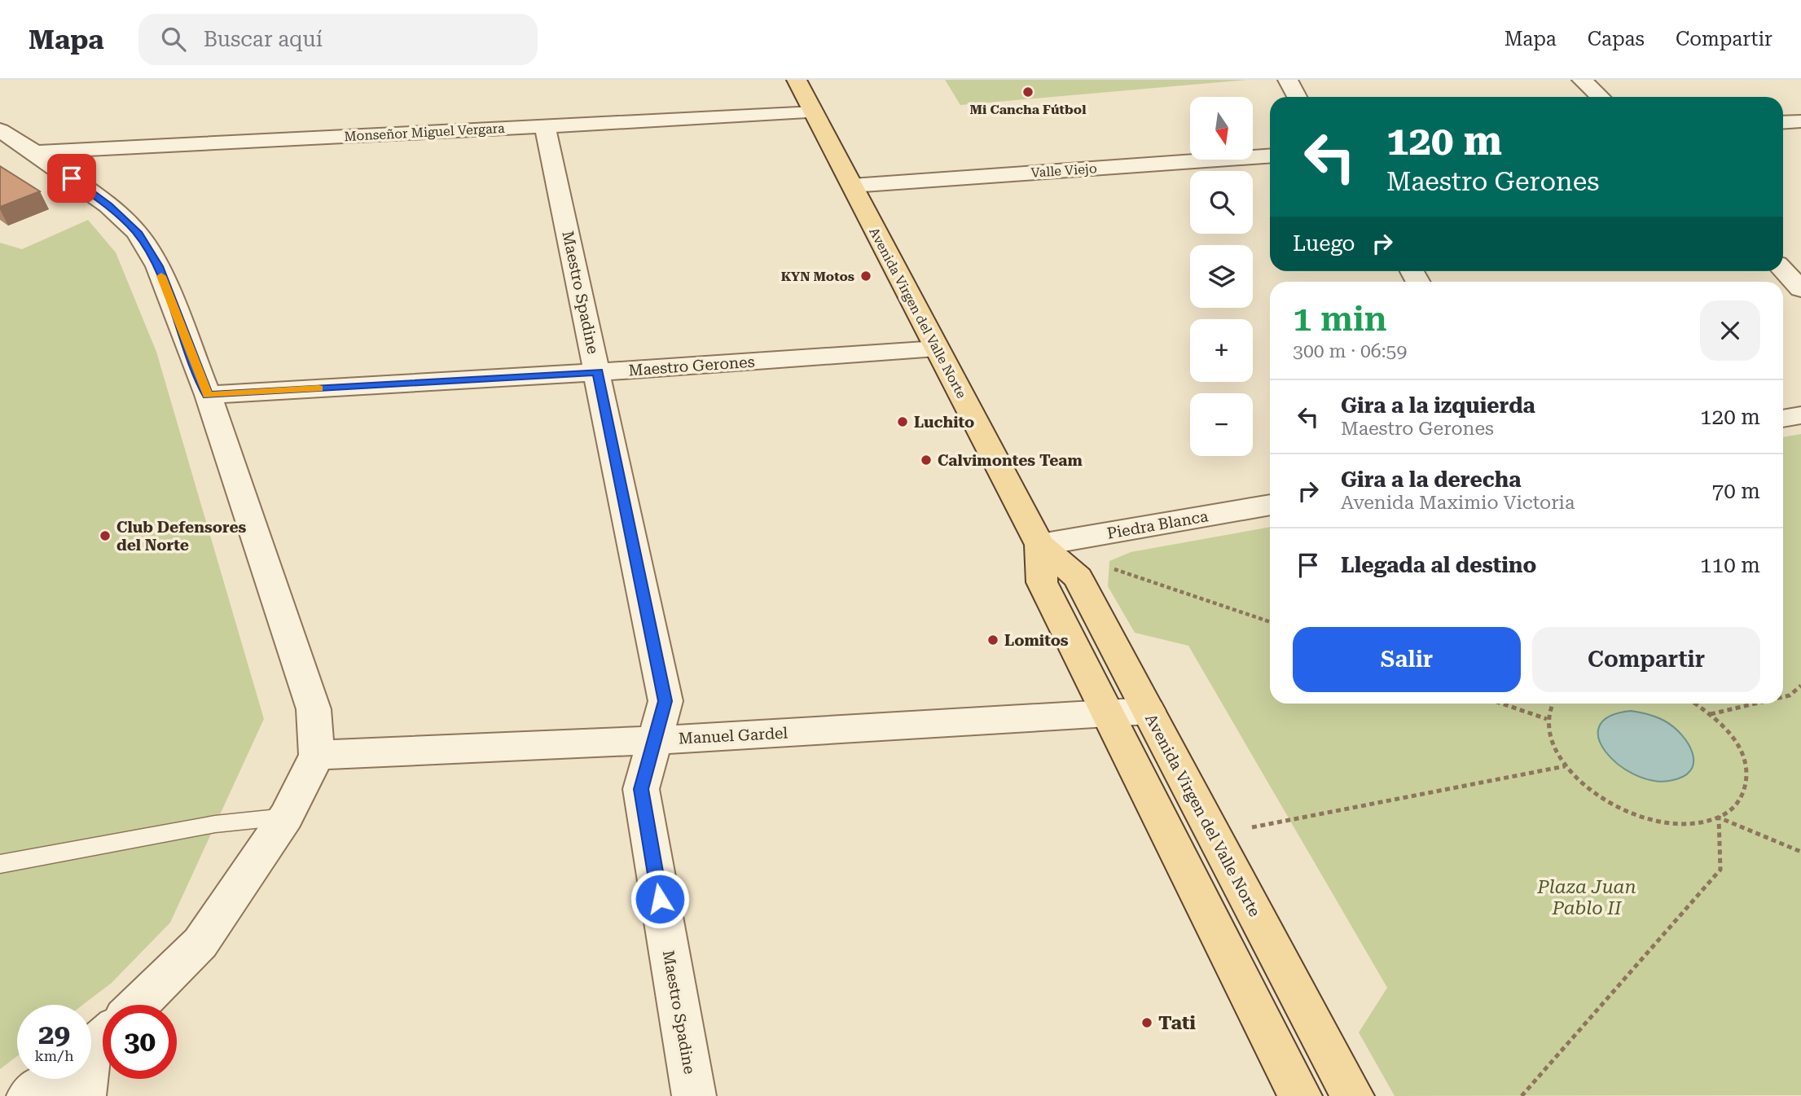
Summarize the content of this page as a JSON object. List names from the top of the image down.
{
  "streets": {
    "main road": ["Avenida Virgen del Valle Norte"],
    "street": [
      "Monseñor Miguel Vergara",
      "Valle Viejo",
      "Maestro Spadine",
      "Maestro Gerones",
      "Piedra Blanca",
      "Manuel Gardel"
    ]
  },
  "crossings": [
    ["Monseñor Miguel Vergara", "Maestro Spadine"],
    ["Monseñor Miguel Vergara", "Avenida Virgen del Valle Norte"],
    ["Valle Viejo", "Avenida Virgen del Valle Norte"],
    ["Maestro Spadine", "Maestro Gerones"],
    ["Maestro Spadine", "Manuel Gardel"],
    ["Avenida Virgen del Valle Norte", "Maestro Gerones"],
    ["Avenida Virgen del Valle Norte", "Piedra Blanca"],
    ["Avenida Virgen del Valle Norte", "Manuel Gardel"]
  ],
  "parks": ["Plaza Juan Pablo II"],
  "places": [
    "Mi Cancha Fútbol",
    "KYN Motos",
    "Luchito",
    "Calvimontes Team",
    "Club Defensores del Norte",
    "Lomitos",
    "Tati"
  ],
  "north": "bottom",
  "page": {
    "header": "Mapa",
    "search": "Buscar aquí",
    "nav": ["Mapa", "Capas", "Compartir"],
    "map_buttons": ["+", "−"],
    "turn": ["120 m", "Maestro Gerones"],
    "then": "Luego",
    "heading": ["1 min", "300 m · 06:59"],
    "list": [
      {
        "name": "Gira a la izquierda",
        "note": "Maestro Gerones",
        "value": "120 m"
      },
      {
        "name": "Gira a la derecha",
        "note": "Avenida Maximio Victoria",
        "value": "70 m"
      },
      {
        "name": "Llegada al destino",
        "value": "110 m"
      }
    ],
    "buttons": ["Salir", "Compartir"],
    "speed": "29 km/h",
    "limit": "30"
  }
}
